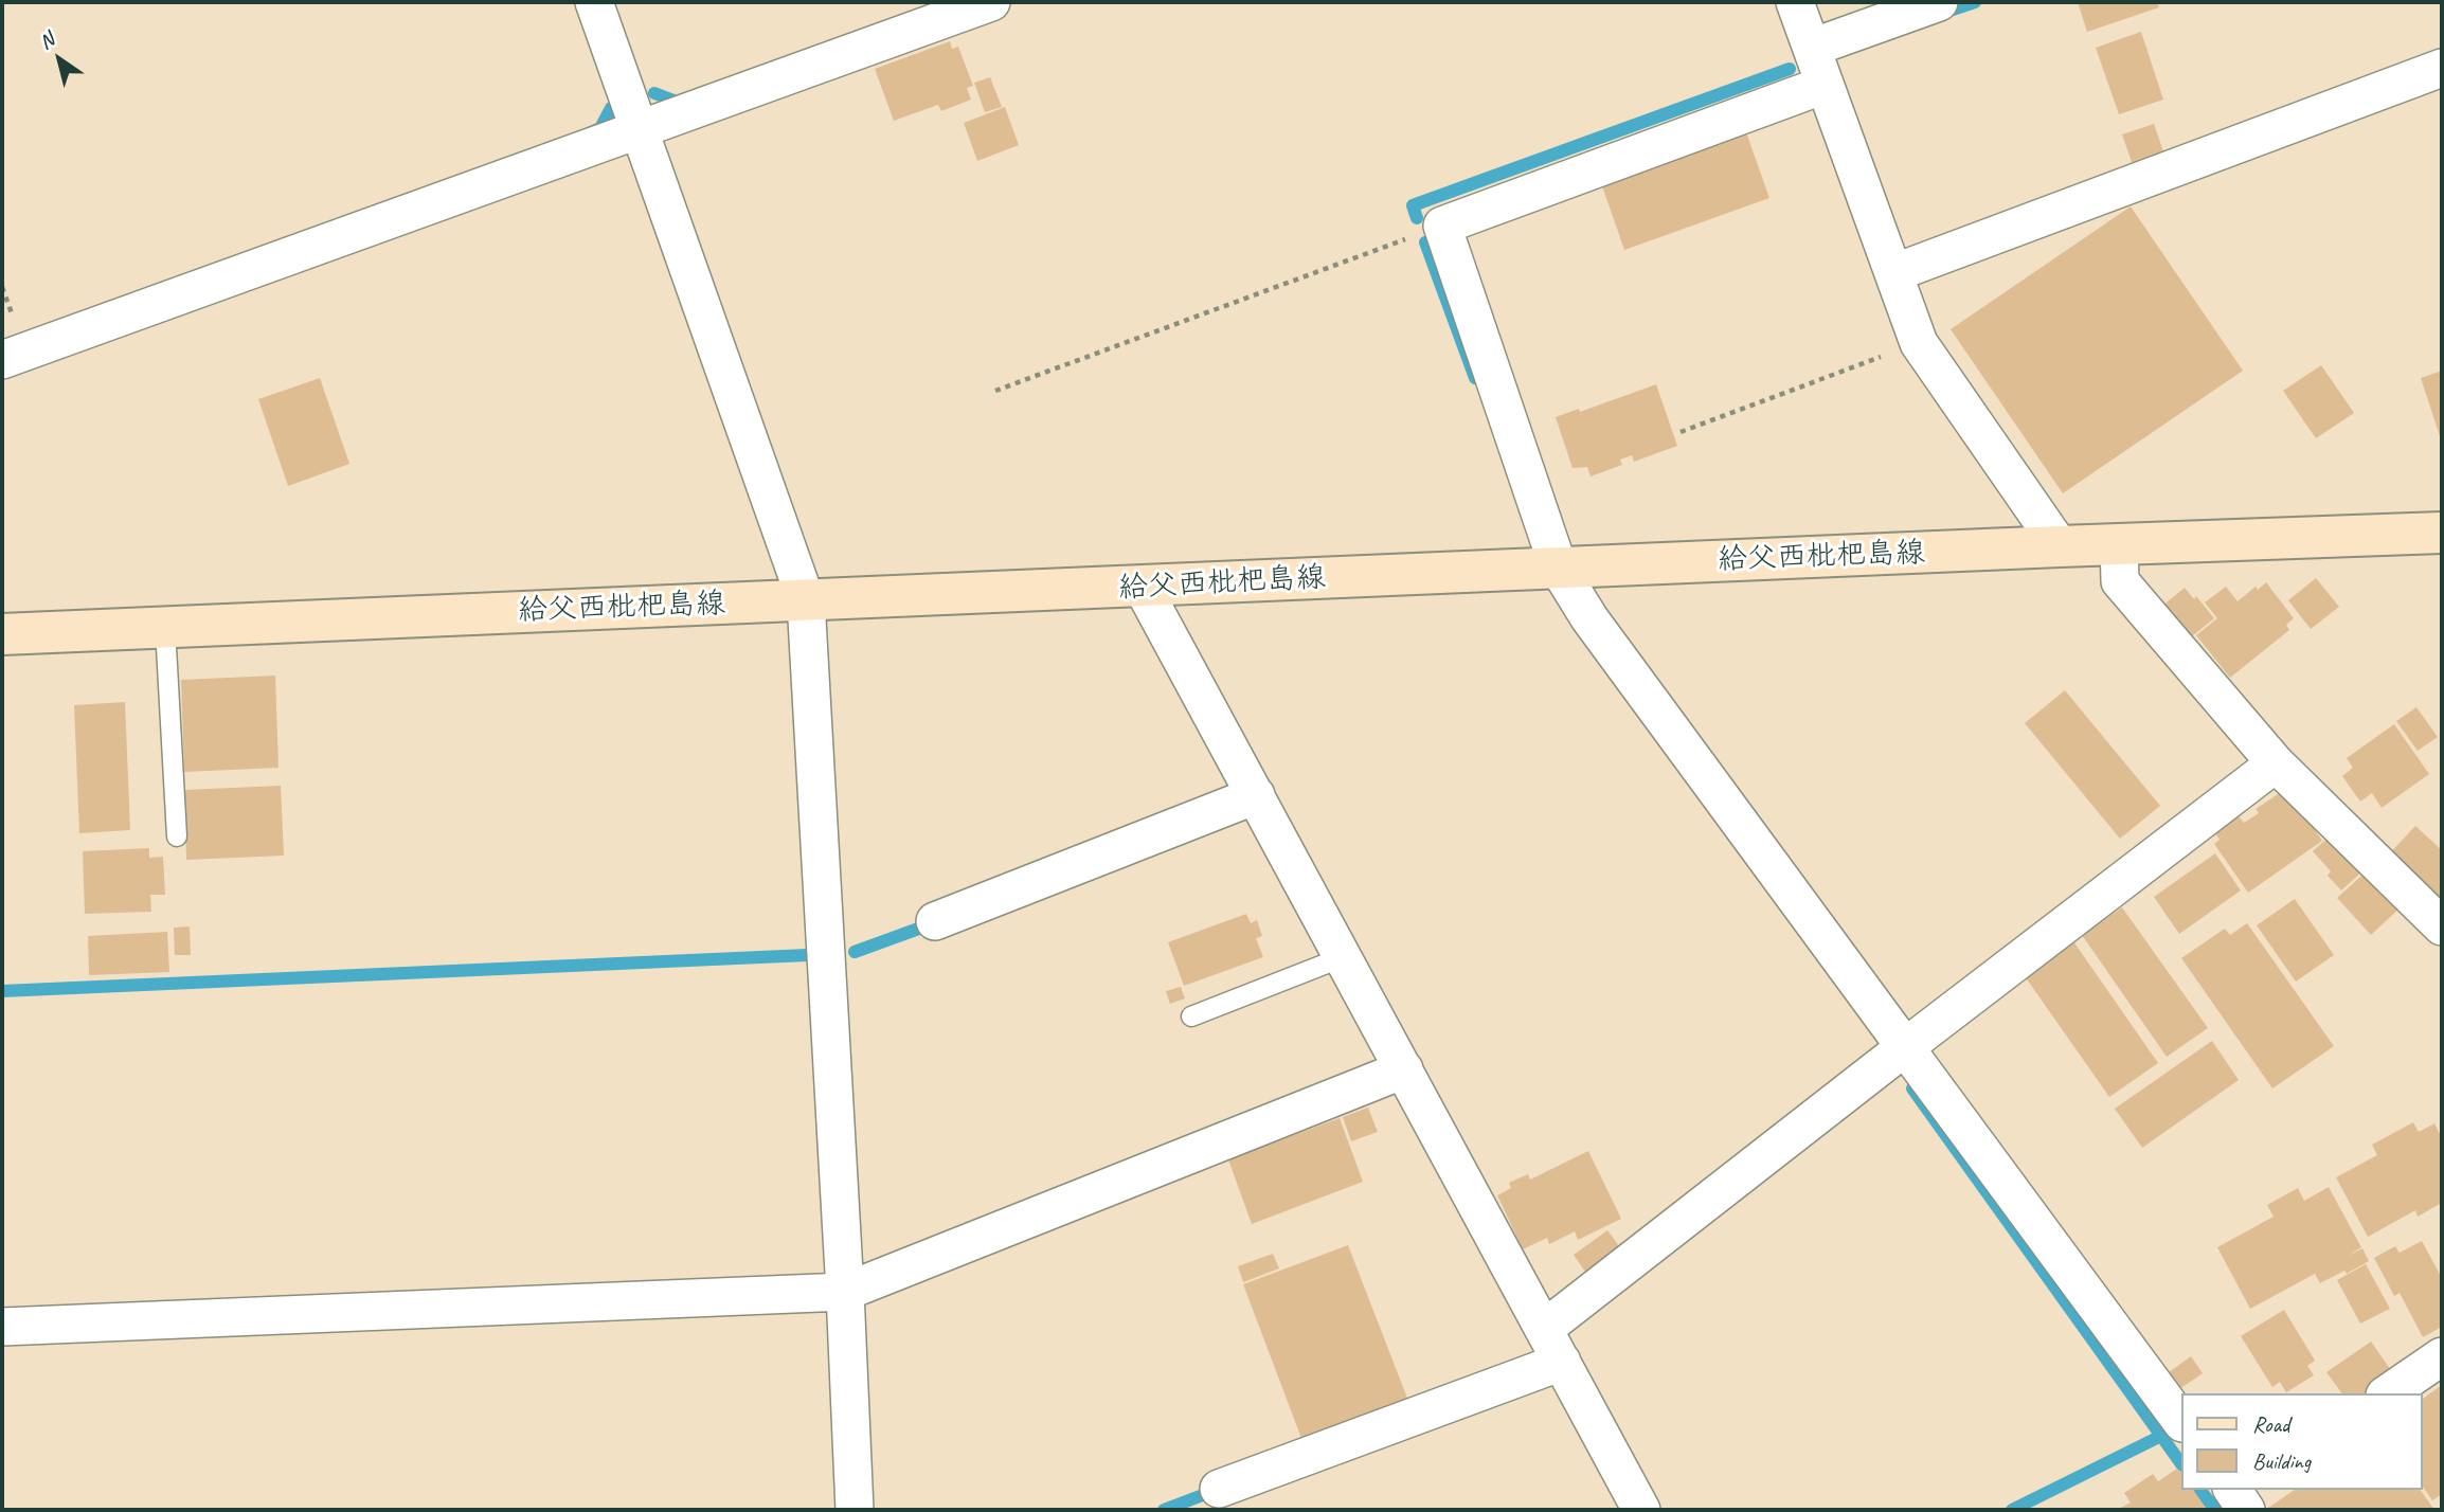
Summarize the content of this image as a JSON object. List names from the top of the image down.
{
  "streets": {
    "main road": ["給父西枇杷島線"]
  },
  "legend": ["Road", "Building"],
  "north": "top left"
}
